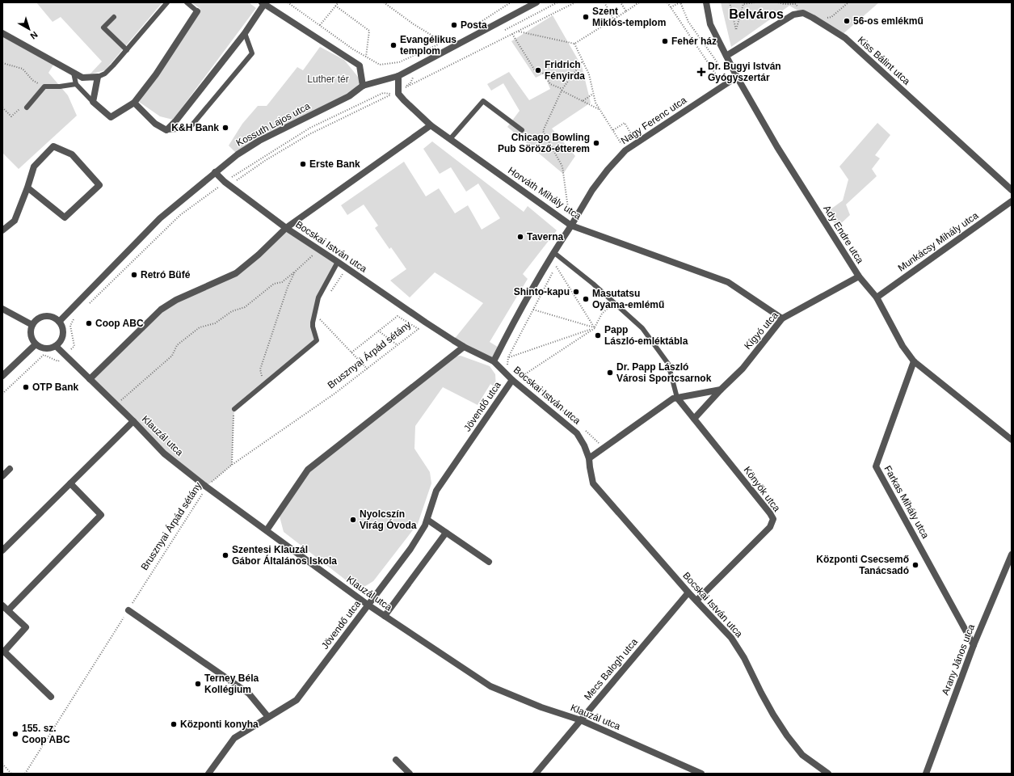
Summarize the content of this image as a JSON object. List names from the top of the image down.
{
  "streets": {
    "street": [
      "Kiss Bálint utca",
      "Nagy Ferenc utca",
      "Kossuth Lajos utca",
      "Horváth Mihály utca",
      "Ady Endre utca",
      "Munkácsy Mihály utca",
      "Bocskai István utca",
      "Kígyó utca",
      "Jövendő utca",
      "Klauzál utca",
      "Könyök utca",
      "Farkas Mihály utca",
      "Arany János utca",
      "Mecs Balogh utca"
    ],
    "path": ["Brusznyai Árpád sétány"]
  },
  "crossings": [
    ["Kiss Bálint utca", "Ady Endre utca"],
    ["Nagy Ferenc utca", "Horváth Mihály utca"],
    ["Nagy Ferenc utca", "Ady Endre utca"],
    ["Kossuth Lajos utca", "Horváth Mihály utca"],
    ["Kossuth Lajos utca", "Bocskai István utca"],
    ["Kossuth Lajos utca", "Klauzál utca"],
    ["Horváth Mihály utca", "Kígyó utca"],
    ["Ady Endre utca", "Munkácsy Mihály utca"],
    ["Ady Endre utca", "Kígyó utca"],
    ["Ady Endre utca", "Farkas Mihály utca"],
    ["Bocskai István utca", "Brusznyai Árpád sétány"],
    ["Bocskai István utca", "Jövendő utca"],
    ["Bocskai István utca", "Könyök utca"],
    ["Bocskai István utca", "Mecs Balogh utca"],
    ["Kígyó utca", "Könyök utca"],
    ["Brusznyai Árpád sétány", "Klauzál utca"],
    ["Jövendő utca", "Klauzál utca"],
    ["Klauzál utca", "Mecs Balogh utca"],
    ["Farkas Mihály utca", "Arany János utca"]
  ],
  "districts": ["Belváros"],
  "parks": ["Luther tér"],
  "places": {
    "other": [
      "Szent Miklós-templom",
      "56-os emlékmű",
      "Posta",
      "Fehér ház",
      "Evangélikus templom",
      "Fridrich Fényirda",
      "K&H Bank",
      "Chicago Bowling Pub Söröző-étterem",
      "Erste Bank",
      "Taverna",
      "Retró Büfé",
      "Shinto-kapu",
      "Masutatsu Oyama-emlémű",
      "Coop ABC",
      "Papp László-emléktábla",
      "Dr. Papp László Városi Sportcsarnok",
      "OTP Bank",
      "Nyolcszín Virág Óvoda",
      "Szentesi Klauzál Gábor Általános Iskola",
      "Központi Csecsemő Tanácsadó",
      "Terney Béla Kollégium",
      "Központi konyha",
      "155. sz. Coop ABC"
    ],
    "health": ["Dr. Bugyi István Gyógyszertár"]
  },
  "north": "bottom right"
}
